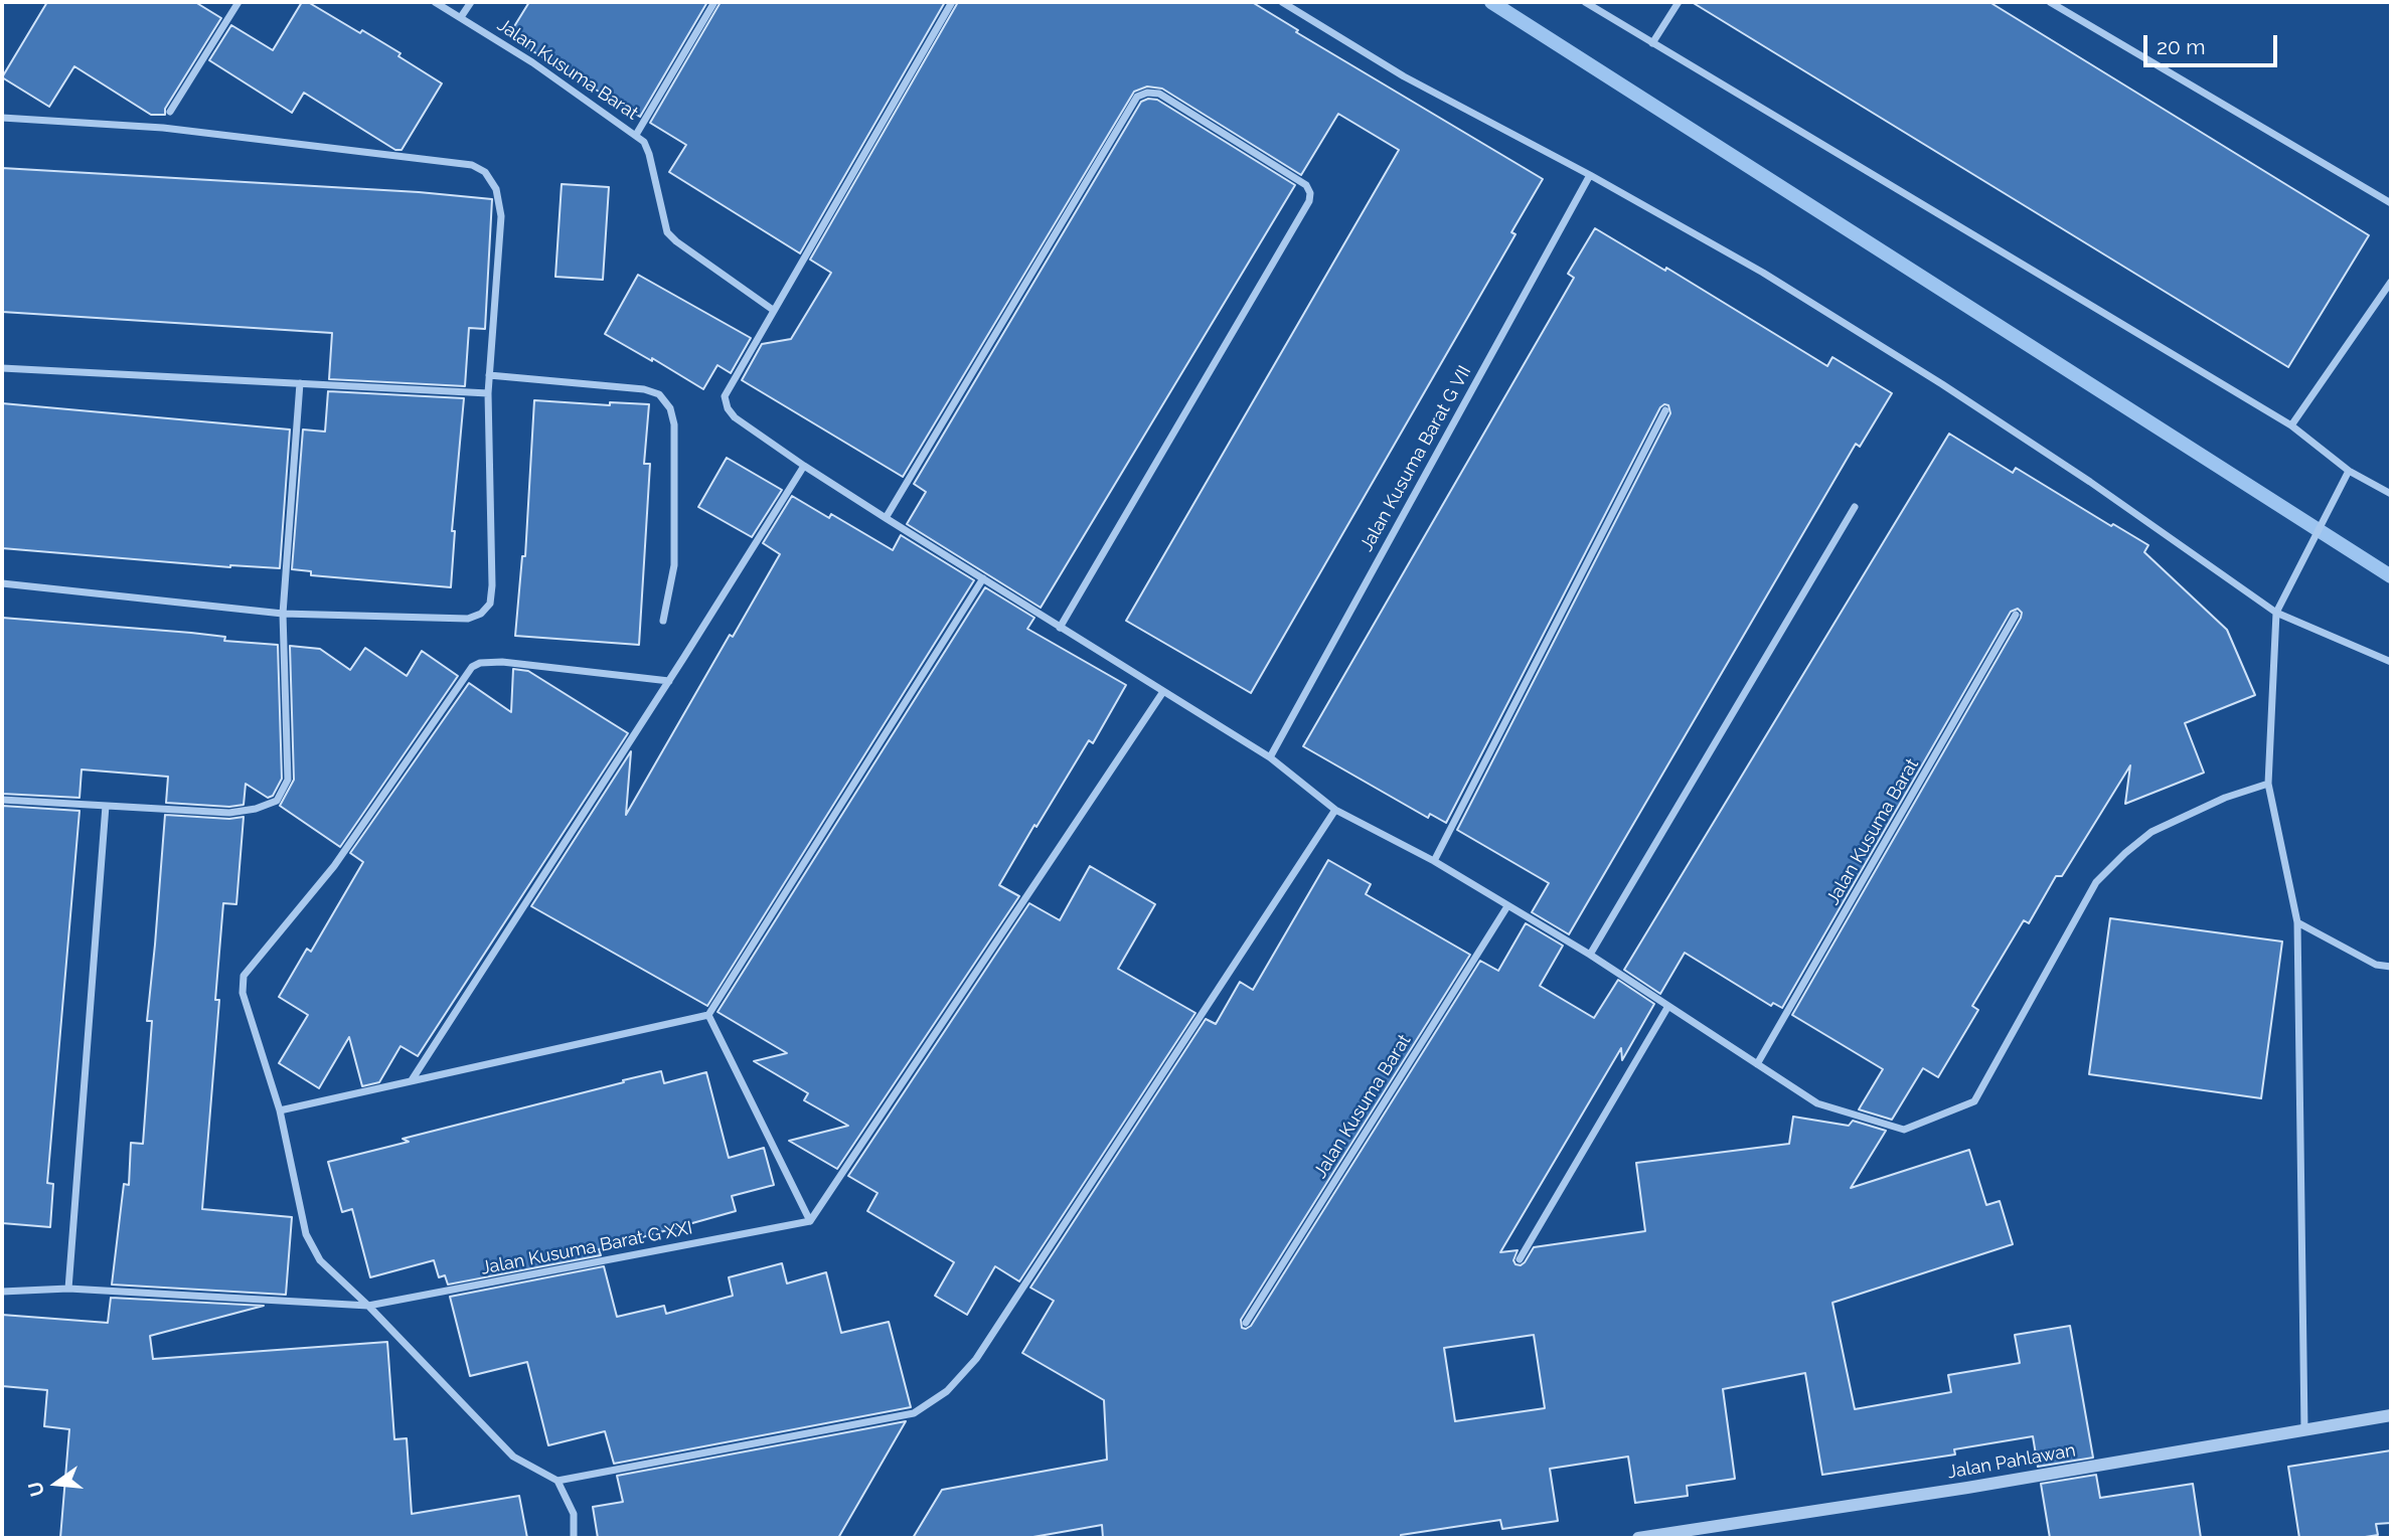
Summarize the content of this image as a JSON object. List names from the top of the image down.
{
  "streets": {
    "street": [
      "Jalan Kusuma Barat",
      "Jalan Kusuma Barat G VII",
      "Jalan Kusuma Barat G XXI",
      "Jalan Pahlawan"
    ]
  },
  "scale_bar": "20 m",
  "north": "left"
}
